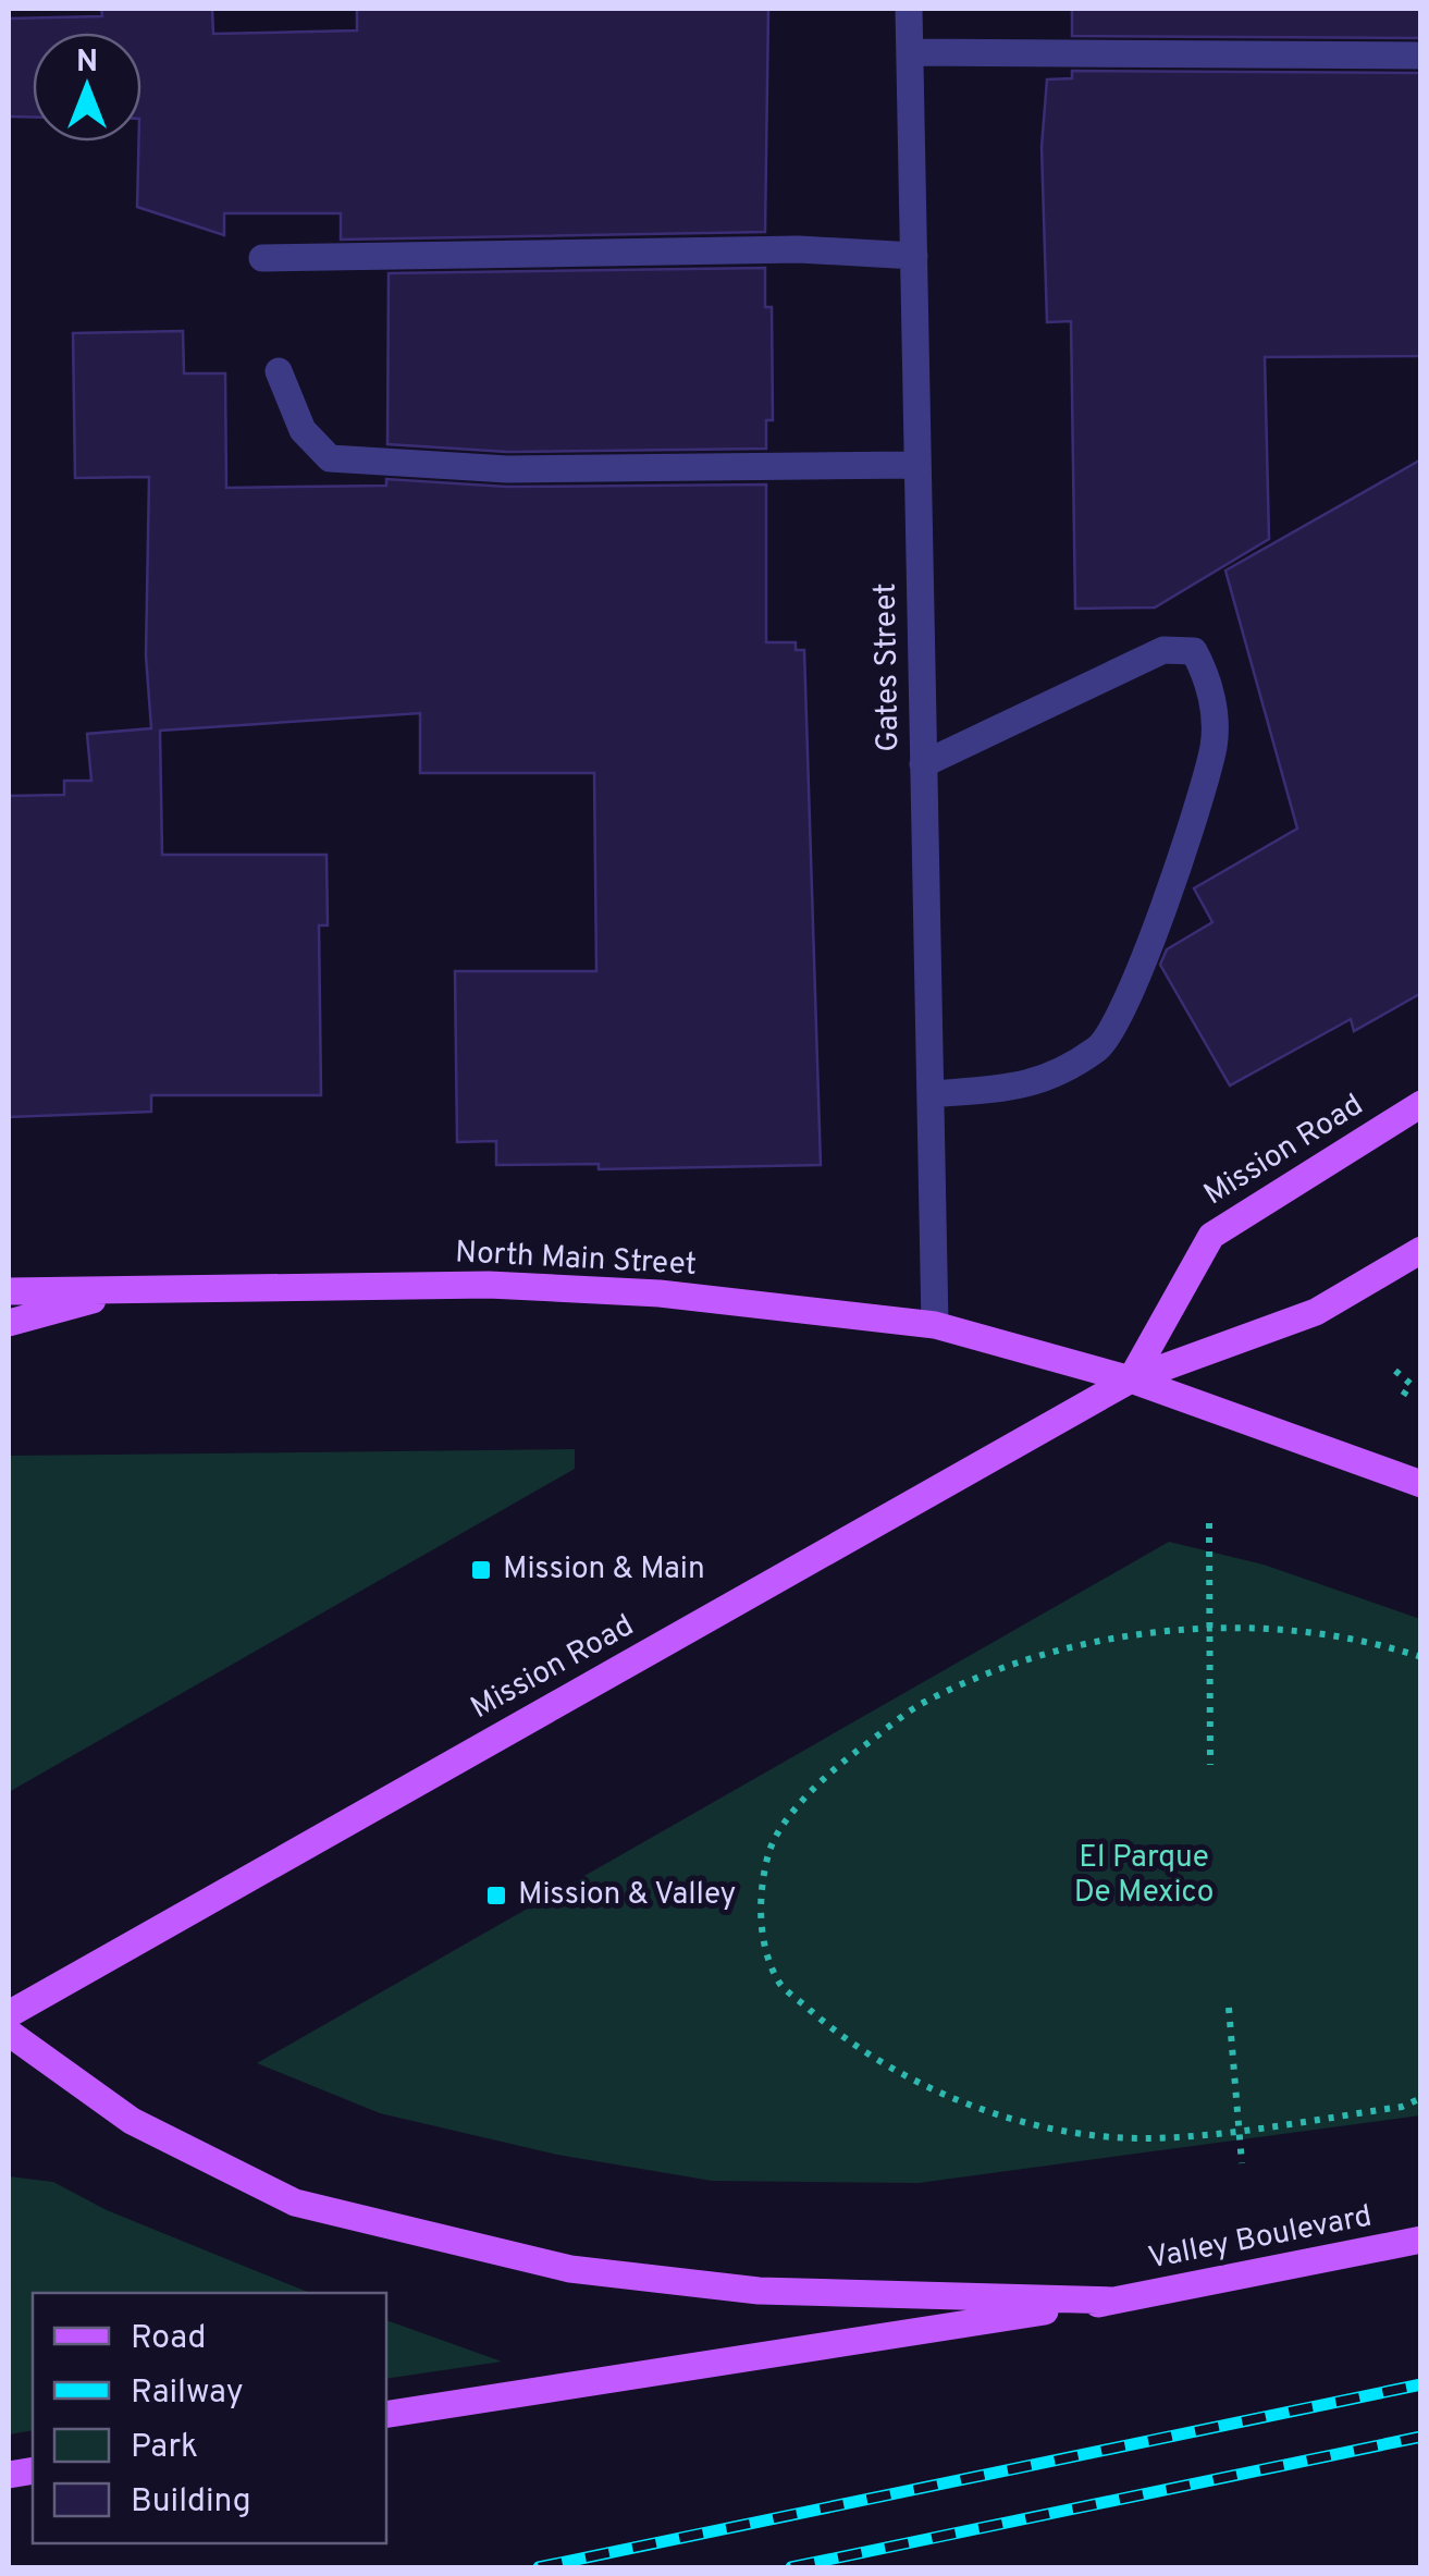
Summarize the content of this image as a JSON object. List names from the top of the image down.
{
  "streets": {
    "main road": ["Mission Road", "North Main Street", "Valley Boulevard"],
    "street": ["Gates Street"]
  },
  "crossings": [
    ["Gates Street", "North Main Street"],
    ["Mission Road", "North Main Street"]
  ],
  "parks": ["El Parque De Mexico"],
  "places": {
    "transit": ["Mission & Main", "Mission & Valley"]
  },
  "legend": [
    "Road",
    "Railway",
    "Park",
    "Building"
  ],
  "north": "top"
}
